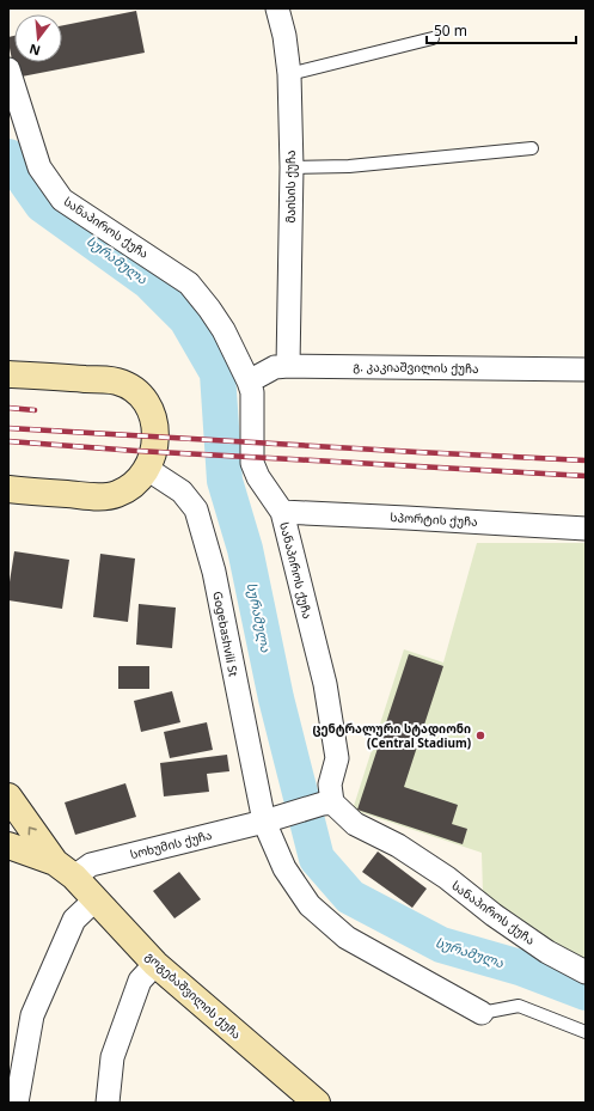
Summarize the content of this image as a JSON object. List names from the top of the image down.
{
  "streets": {
    "street": [
      "მაისის ქუჩა",
      "სანაპიროს ქუჩა",
      "გ. კაკიაშვილის ქუჩა",
      "სპორტის ქუჩა",
      "Gogebashvili St",
      "სოხუმის ქუჩა",
      "გოგებაშვილის ქუჩა"
    ]
  },
  "crossings": [
    ["მაისის ქუჩა", "გ. კაკიაშვილის ქუჩა"],
    ["სანაპიროს ქუჩა", "გ. კაკიაშვილის ქუჩა"],
    ["სანაპიროს ქუჩა", "სპორტის ქუჩა"],
    ["სანაპიროს ქუჩა", "სოხუმის ქუჩა"],
    ["Gogebashvili St", "სოხუმის ქუჩა"],
    ["სოხუმის ქუჩა", "გოგებაშვილის ქუჩა"]
  ],
  "water": ["სურამულა"],
  "places": ["ცენტრალური სტადიონი (Central Stadium)"],
  "scale_bar": "50 m",
  "north": "bottom"
}
